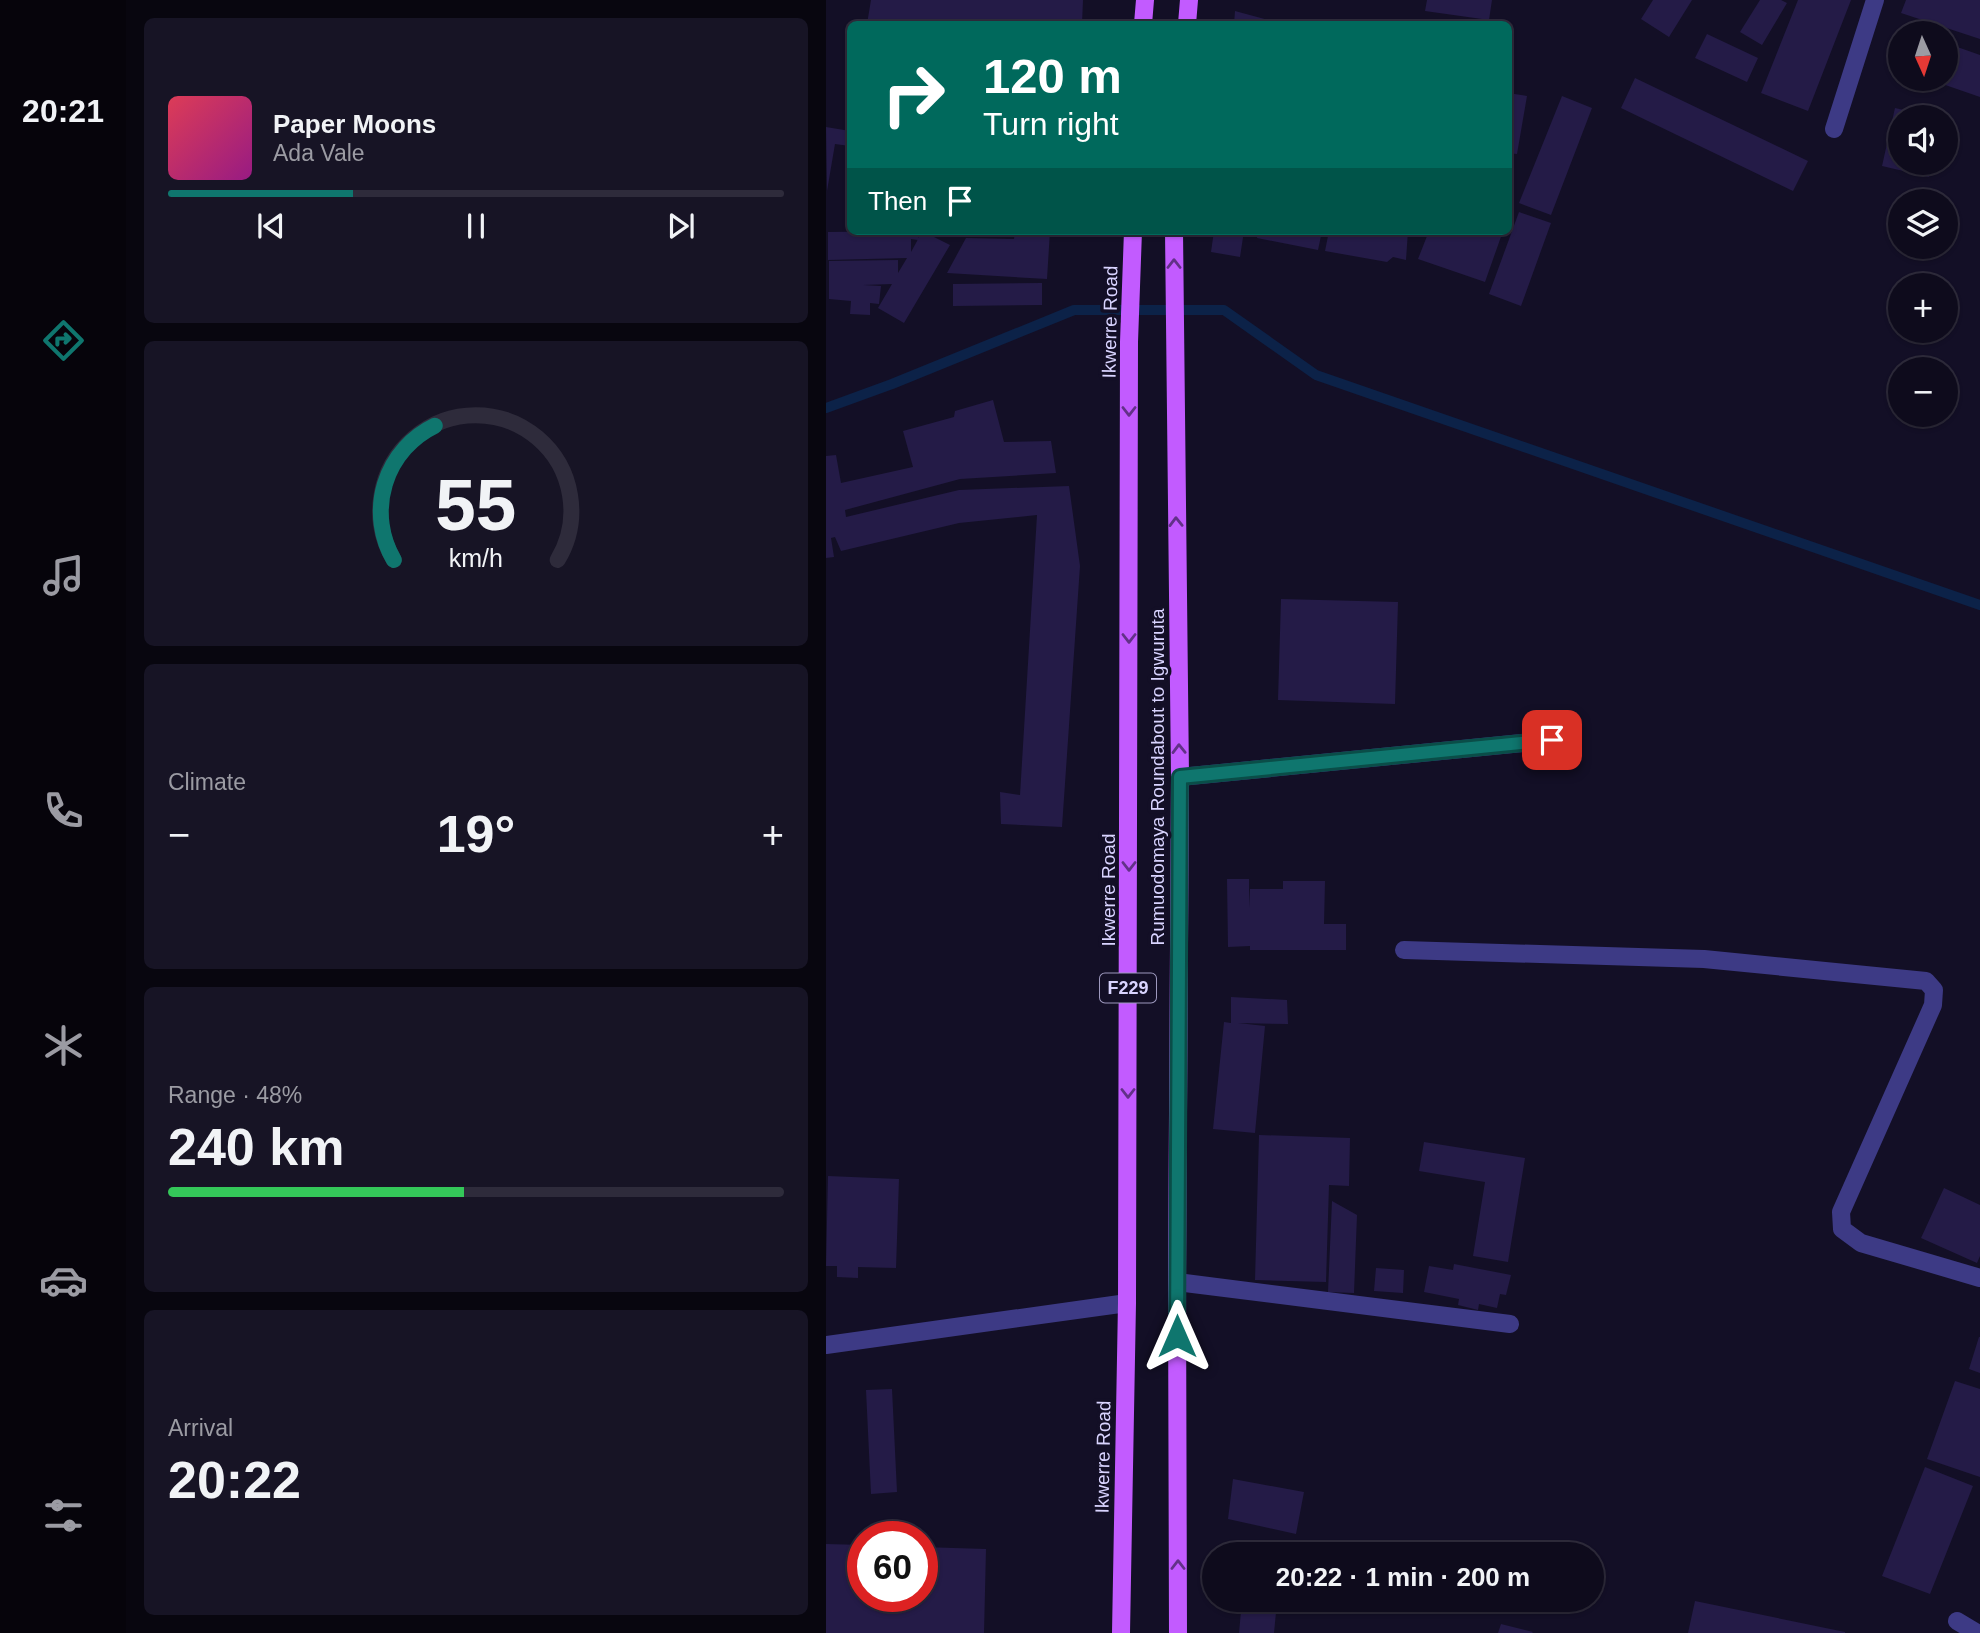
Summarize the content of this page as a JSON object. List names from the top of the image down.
{
  "streets": {
    "main road": ["Ikwerre Road", "Rumuodomaya Roundabout to Igwuruta", "F229"]
  },
  "one_way": ["Ikwerre Road", "Rumuodomaya Roundabout to Igwuruta"],
  "north": "bottom",
  "page": {
    "tabs": "20:21",
    "map_buttons": ["+", "−"],
    "turn": ["120 m", "Turn right"],
    "song": ["Paper Moons", "Ada Vale"],
    "then": "Then",
    "tile": [
      "Climate",
      ["Range · 48%", "240 km"],
      ["Arrival", "20:22"]
    ],
    "heat": ["−", "19°", "+"],
    "limit": "60",
    "trip": "20:22 · 1 min · 200 m",
    "gauge": ["55", "km/h"]
  }
}
